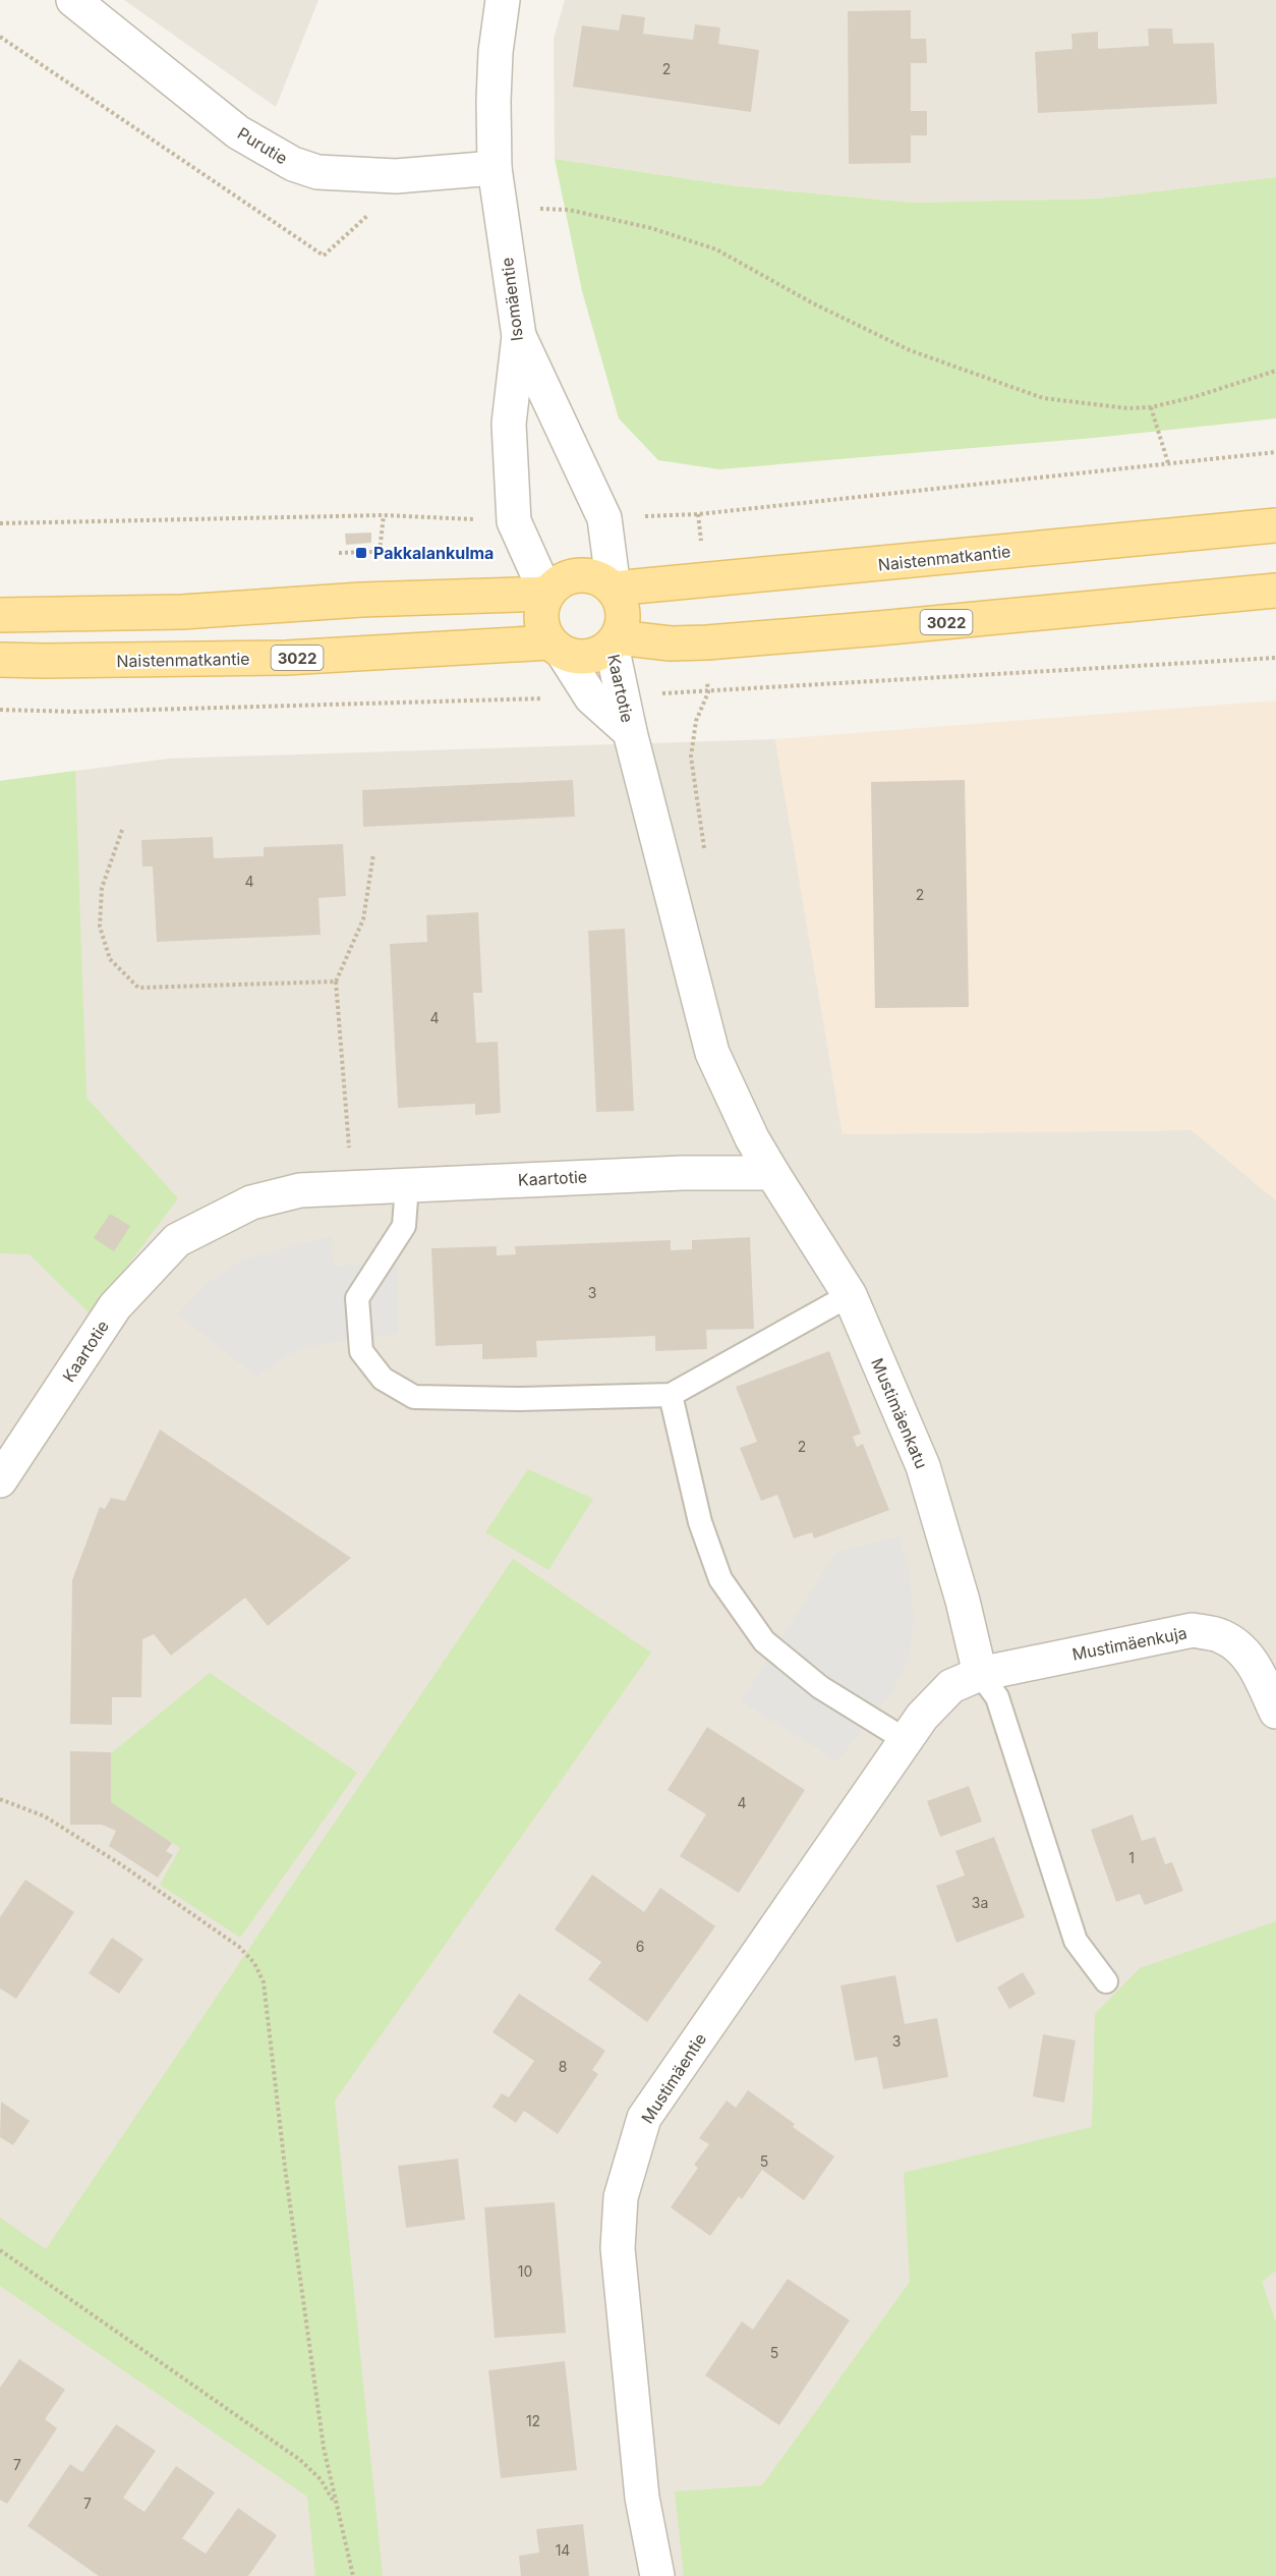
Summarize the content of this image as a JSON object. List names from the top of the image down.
{
  "streets": {
    "main road": ["Naistenmatkantie", "3022"],
    "street": [
      "Purutie",
      "Isomäentie",
      "Kaartotie",
      "Mustimäenkatu",
      "Mustimäenkuja",
      "Mustimäentie"
    ]
  },
  "crossings": [
    ["Purutie", "Isomäentie"],
    ["Isomäentie", "Naistenmatkantie"],
    ["Isomäentie", "3022"],
    ["Isomäentie", "Kaartotie"],
    ["Naistenmatkantie", "3022"],
    ["Naistenmatkantie", "Kaartotie"],
    ["3022", "Kaartotie"],
    ["Kaartotie", "Mustimäenkatu"],
    ["Mustimäenkatu", "Mustimäenkuja"],
    ["Mustimäenkatu", "Mustimäentie"],
    ["Mustimäenkuja", "Mustimäentie"]
  ],
  "places": {
    "transit": ["Pakkalankulma"]
  },
  "house_numbers": [
    "2",
    "4",
    "2",
    "4",
    "3",
    "2",
    "4",
    "1",
    "3a",
    "6",
    "3",
    "8",
    "5",
    "10",
    "5",
    "12",
    "7",
    "7",
    "14"
  ]
}
